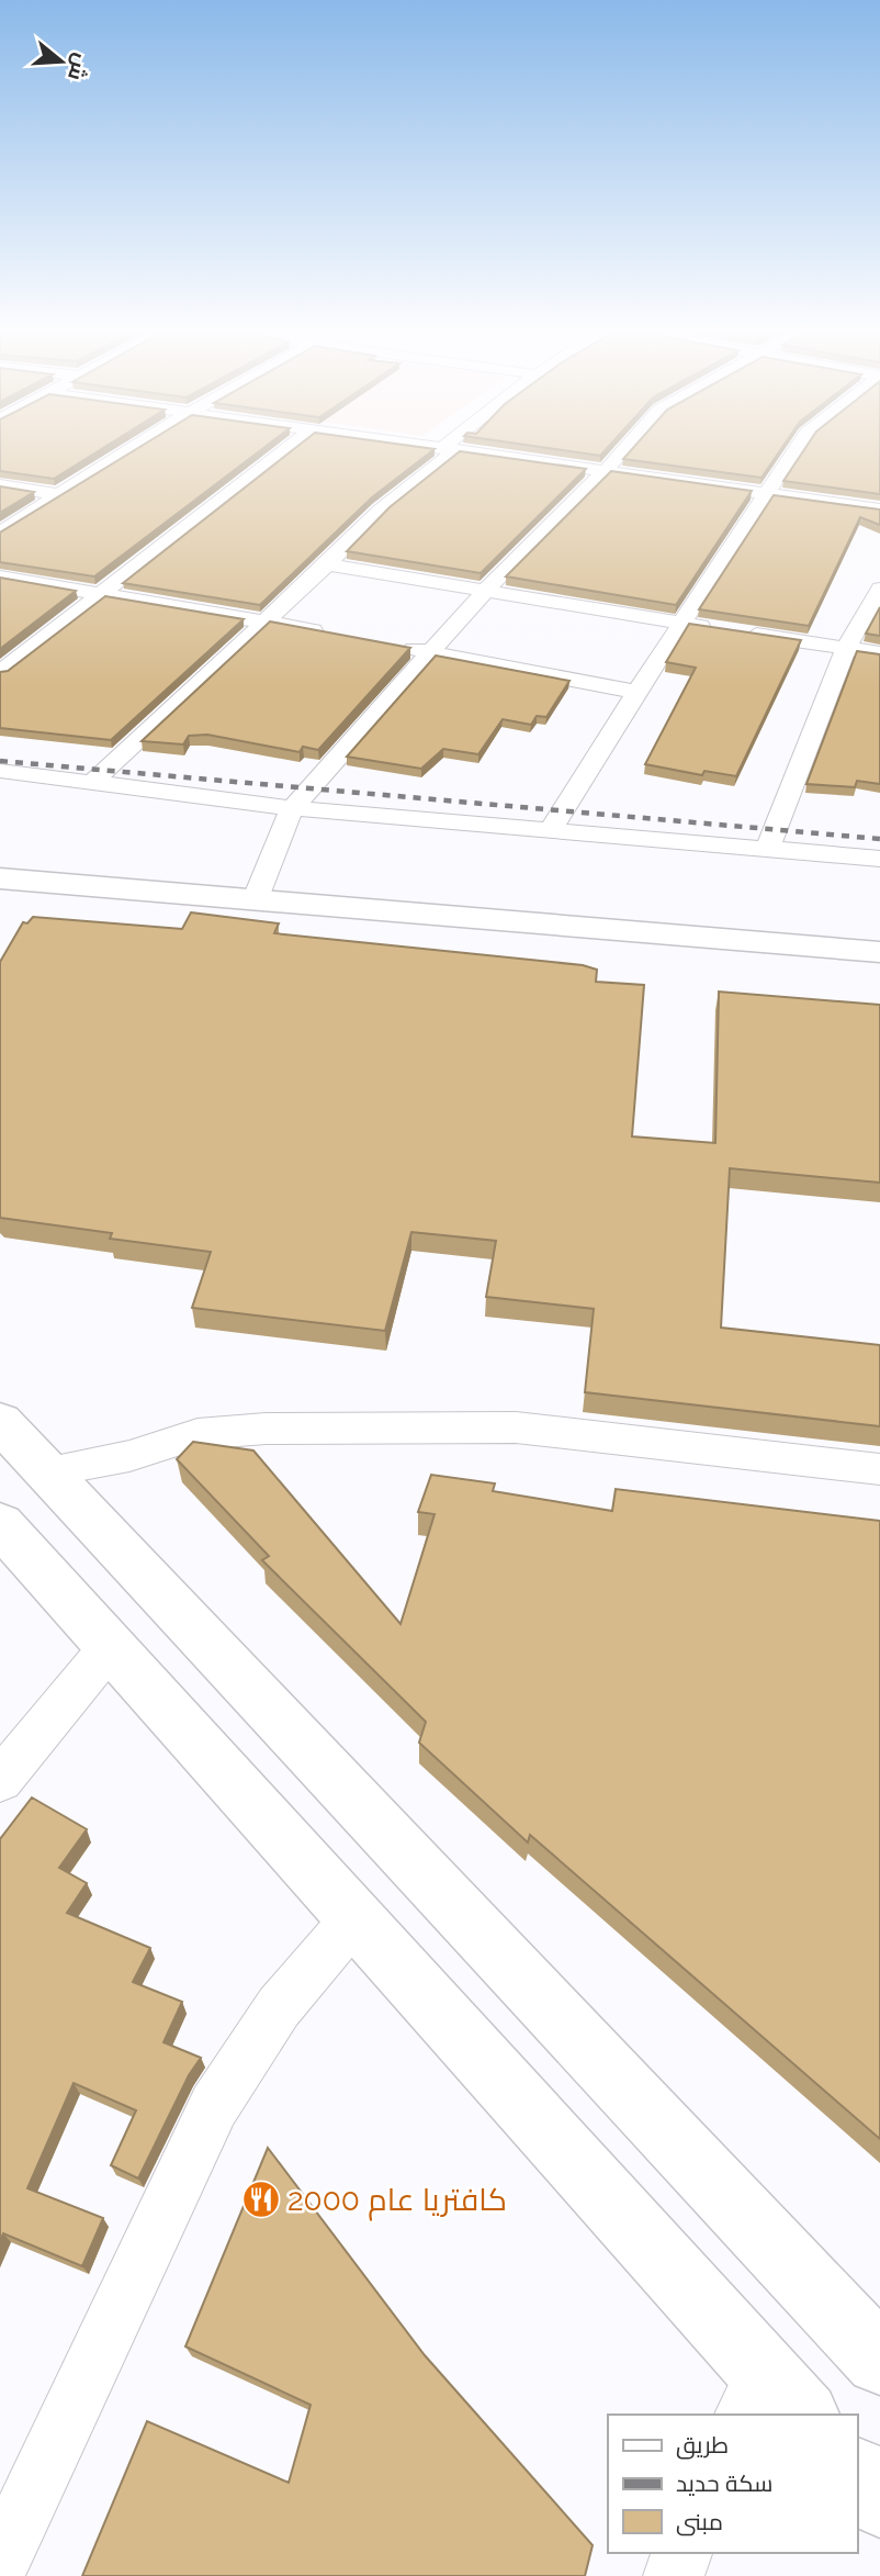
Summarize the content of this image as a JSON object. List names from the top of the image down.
{
  "places": {
    "restaurant": ["كافتريا عام 2000"]
  },
  "legend": ["طريق", "سكة حديد", "مبنى"],
  "north": "right"
}
